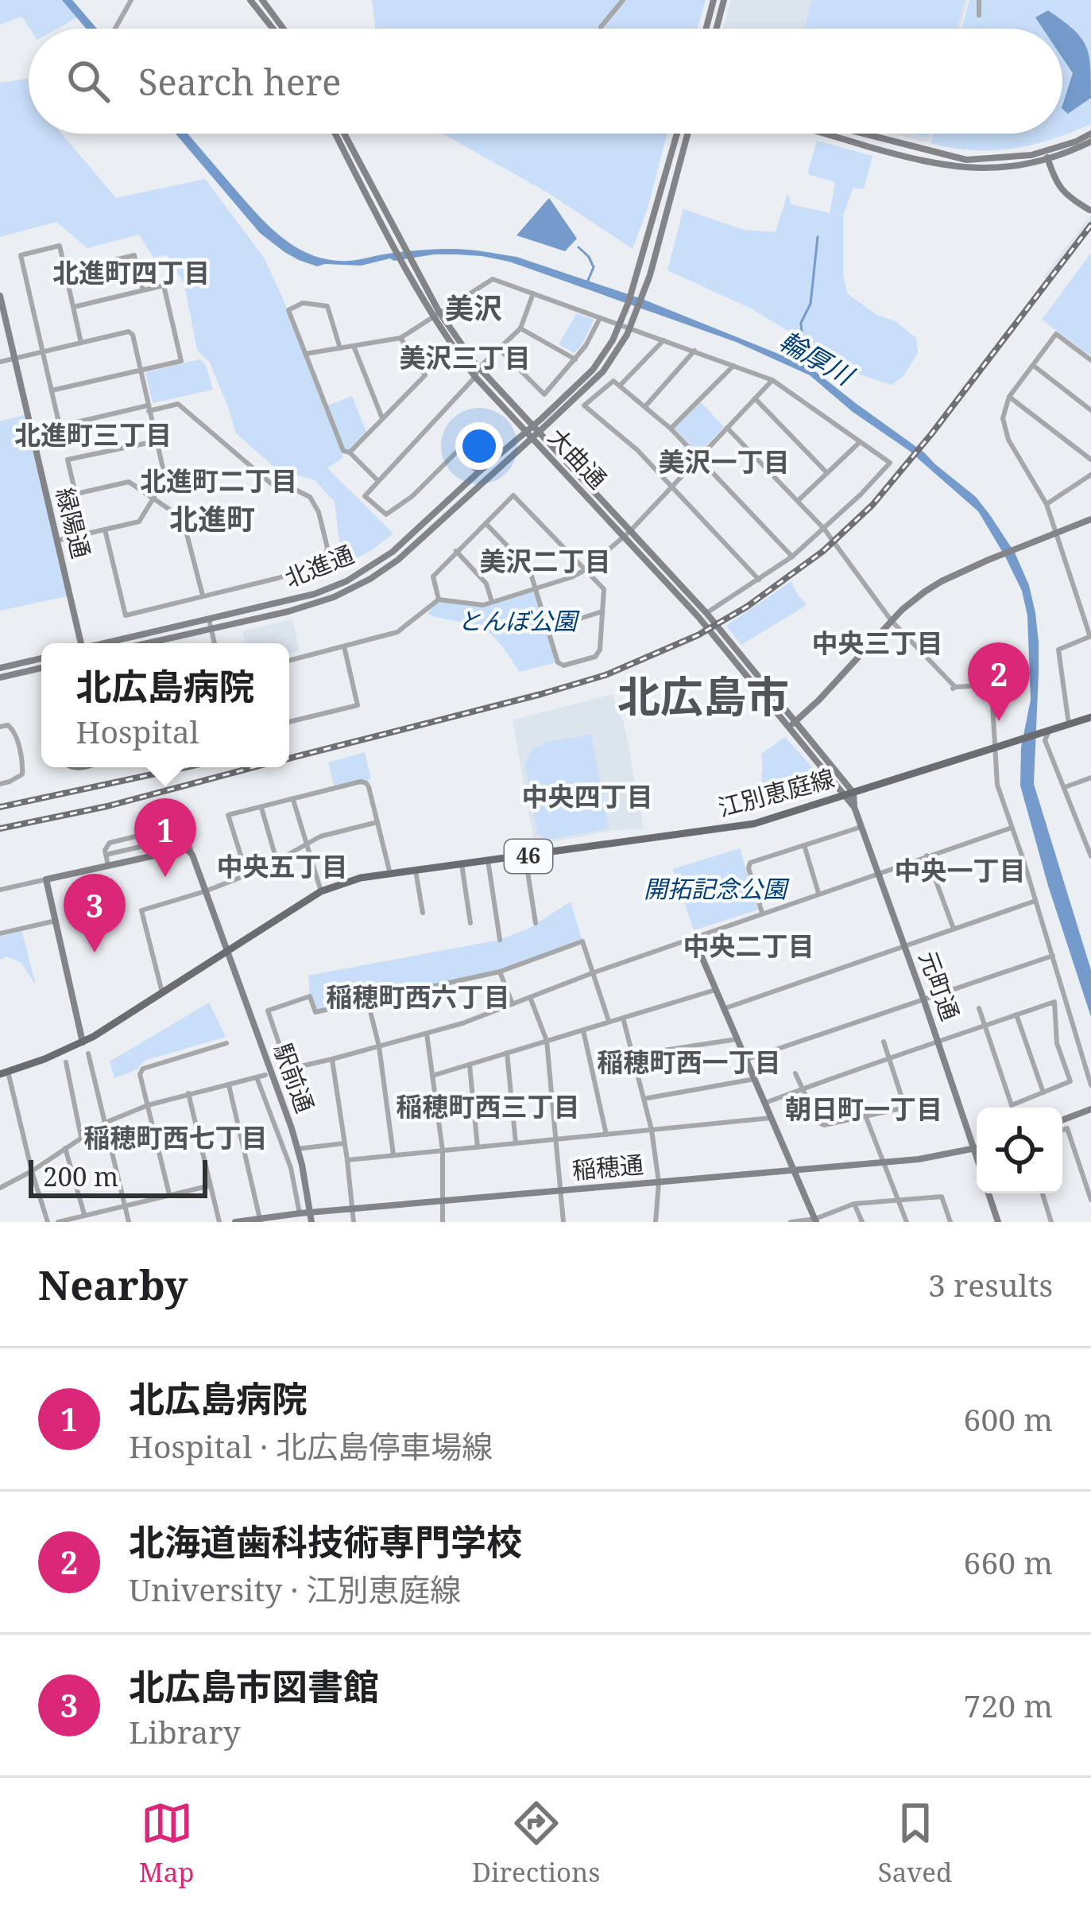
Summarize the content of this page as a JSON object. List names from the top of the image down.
{
  "streets": {
    "main road": ["江別恵庭線", "46"],
    "street": [
      "大曲通",
      "緑陽通",
      "北進通",
      "元町通",
      "駅前通",
      "稲穂通"
    ]
  },
  "crossings": [
    ["大曲通", "北進通"],
    ["大曲通", "江別恵庭線"],
    ["大曲通", "元町通"],
    ["江別恵庭線", "元町通"],
    ["江別恵庭線", "駅前通"],
    ["元町通", "稲穂通"],
    ["駅前通", "稲穂通"]
  ],
  "districts": [
    "北進町四丁目",
    "美沢",
    "美沢三丁目",
    "北進町三丁目",
    "美沢一丁目",
    "北進町二丁目",
    "北進町",
    "美沢二丁目",
    "中央三丁目",
    "北広島市",
    "中央四丁目",
    "中央五丁目",
    "中央一丁目",
    "中央二丁目",
    "稲穂町西六丁目",
    "稲穂町西一丁目",
    "稲穂町西三丁目",
    "朝日町一丁目",
    "稲穂町西七丁目"
  ],
  "water": ["輪厚川"],
  "parks": ["とんぼ公園", "開拓記念公園"],
  "scale_bar": "200 m",
  "page": {
    "search": "Search here",
    "pins": ["2", "1", "3"],
    "popup": ["北広島病院", "Hospital"],
    "scale": "200 m",
    "heading": ["Nearby", "3 results"],
    "list": [
      {
        "mark": "1",
        "name": "北広島病院",
        "note": "Hospital · 北広島停車場線",
        "value": "600 m"
      },
      {
        "mark": "2",
        "name": "北海道歯科技術専門学校",
        "note": "University · 江別恵庭線",
        "value": "660 m"
      },
      {
        "mark": "3",
        "name": "北広島市図書館",
        "note": "Library",
        "value": "720 m"
      }
    ],
    "nav": ["Map", "Directions", "Saved"]
  }
}
